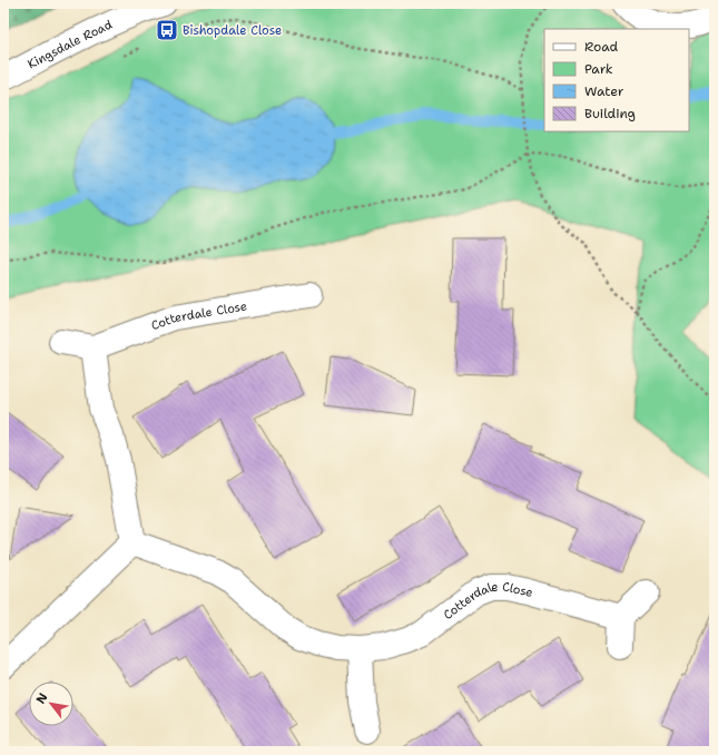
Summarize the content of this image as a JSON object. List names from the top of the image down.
{
  "streets": {
    "street": ["Kingsdale Road", "Cotterdale Close"]
  },
  "places": {
    "bus stop": ["Bishopdale Close"]
  },
  "legend": [
    "Road",
    "Park",
    "Water",
    "Building"
  ],
  "north": "top left"
}
